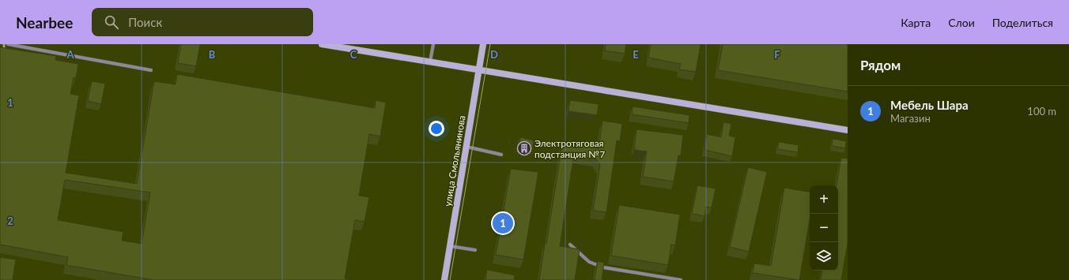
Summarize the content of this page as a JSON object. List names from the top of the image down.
{
  "streets": {
    "street": ["улица Смольянинова"]
  },
  "places": {
    "building": ["Электротяговая подстанция №7"]
  },
  "page": {
    "header": "Nearbee",
    "search": "Поиск",
    "nav": ["Карта", "Слои", "Поделиться"],
    "heading": "Рядом",
    "list": [
      {
        "mark": "1",
        "name": "Мебель Шара",
        "note": "Магазин",
        "value": "100 m"
      }
    ],
    "map_buttons": ["+", "−"],
    "pins": "1"
  },
  "grid": {
    "columns": [
      "A",
      "B",
      "C",
      "D",
      "E",
      "F"
    ],
    "rows": ["1", "2"]
  }
}
